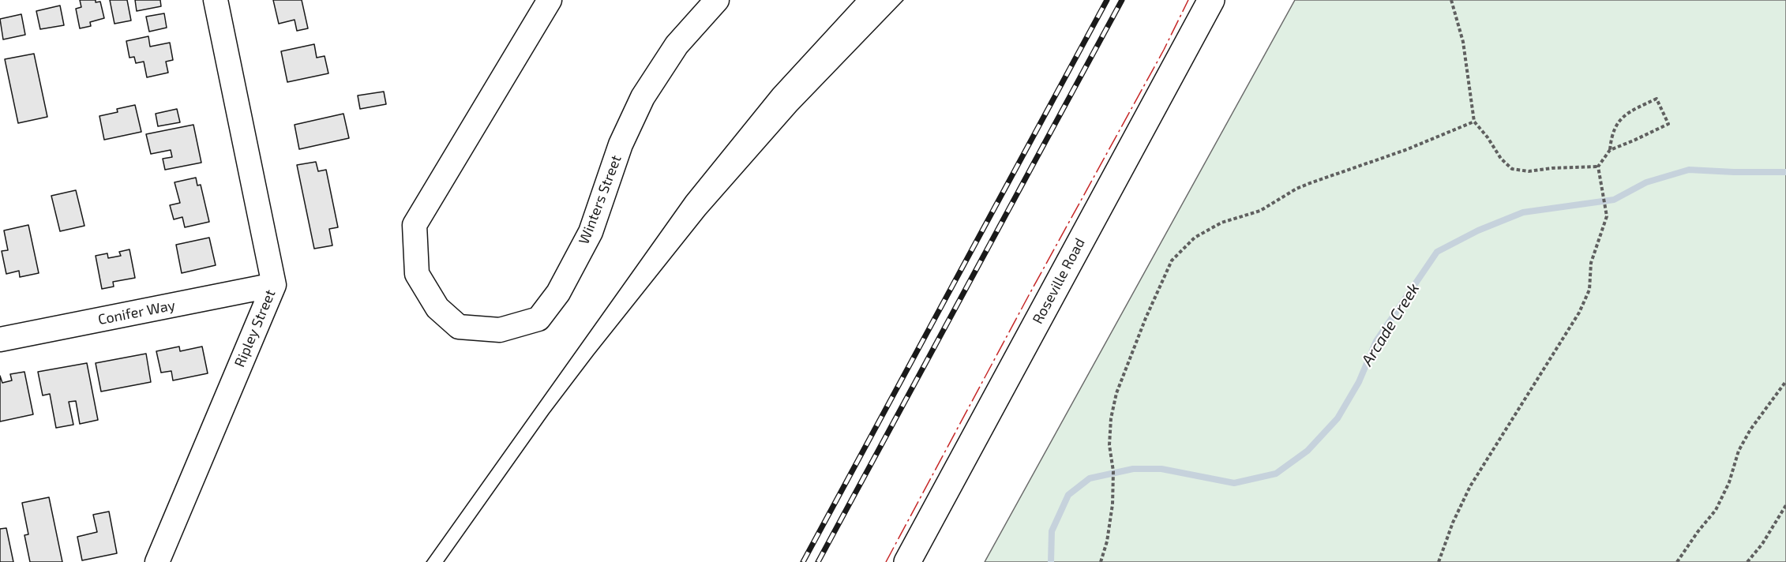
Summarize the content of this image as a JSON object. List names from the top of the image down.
{
  "streets": {
    "main road": ["Roseville Road"],
    "street": ["Winters Street", "Conifer Way", "Ripley Street"]
  },
  "crossings": [
    ["Conifer Way", "Ripley Street"]
  ],
  "water": ["Arcade Creek"]
}
